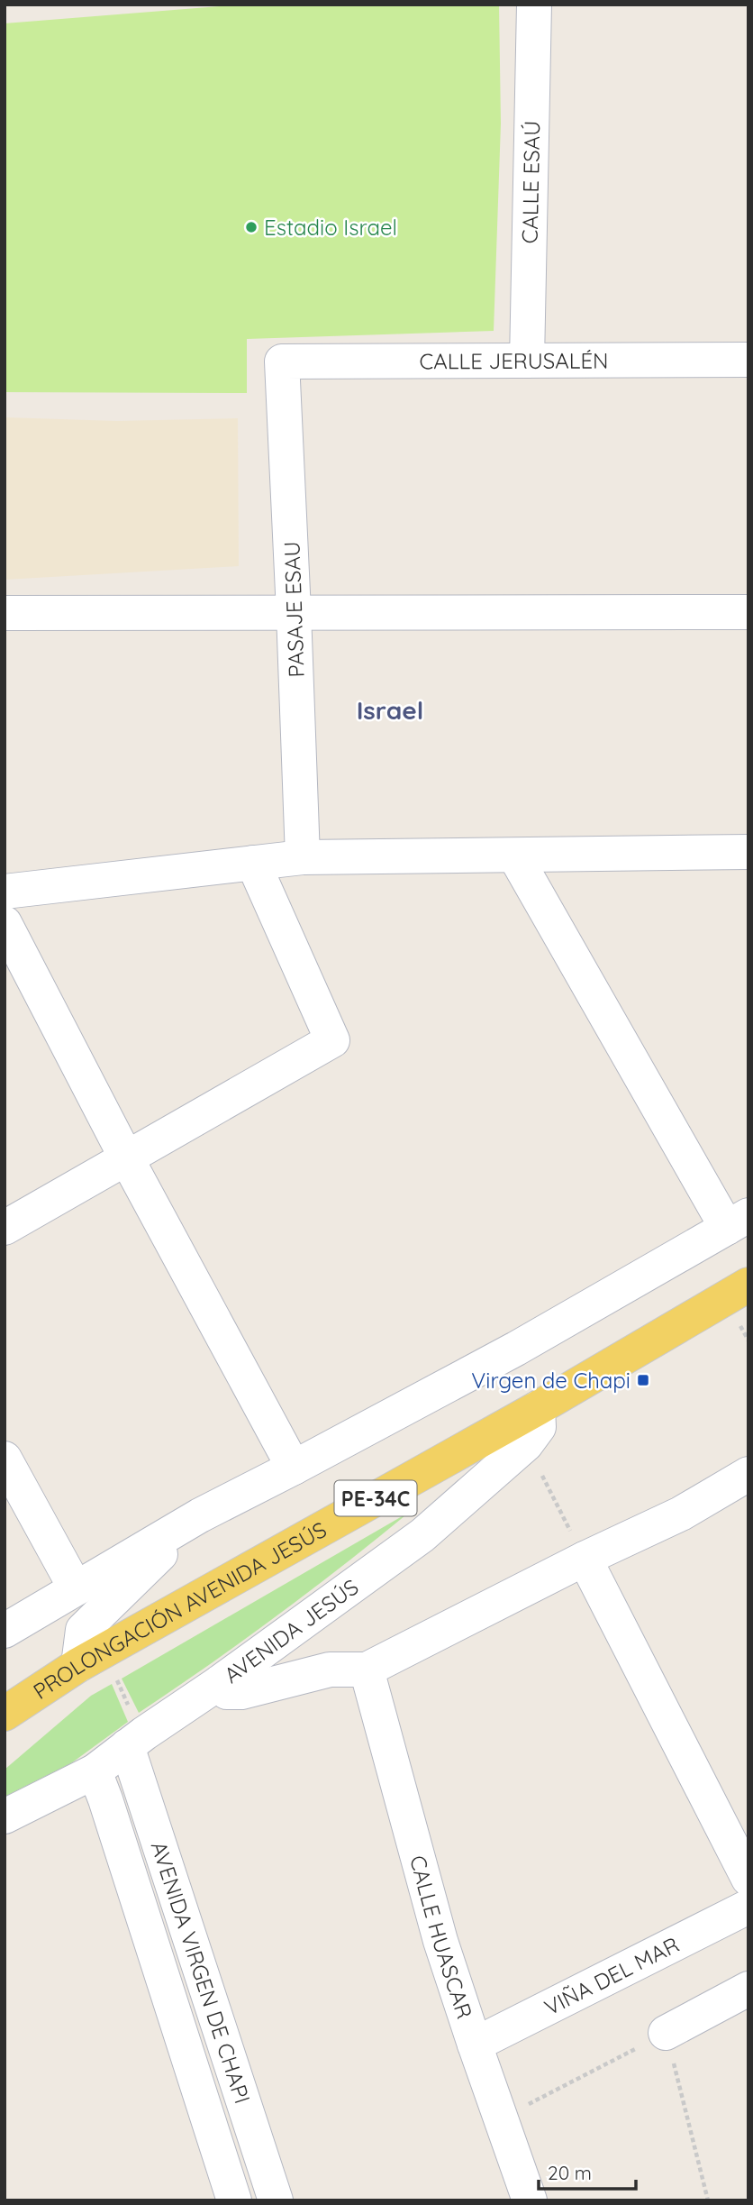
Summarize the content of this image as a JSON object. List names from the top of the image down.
{
  "streets": {
    "main road": ["PE-34C", "PROLONGACIÓN AVENIDA JESÚS"],
    "street": [
      "CALLE ESAÚ",
      "CALLE JERUSALÉN",
      "PASAJE ESAU",
      "AVENIDA JESÚS",
      "CALLE HUASCAR",
      "AVENIDA VIRGEN DE CHAPI",
      "VIÑA DEL MAR"
    ]
  },
  "crossings": [
    ["CALLE ESAÚ", "CALLE JERUSALÉN"],
    ["CALLE JERUSALÉN", "PASAJE ESAU"],
    ["PROLONGACIÓN AVENIDA JESÚS", "AVENIDA JESÚS"],
    ["AVENIDA JESÚS", "AVENIDA VIRGEN DE CHAPI"],
    ["CALLE HUASCAR", "VIÑA DEL MAR"]
  ],
  "districts": ["Israel"],
  "places": {
    "other": ["Estadio Israel"],
    "transit": ["Virgen de Chapi"]
  },
  "scale_bar": "20 m"
}
